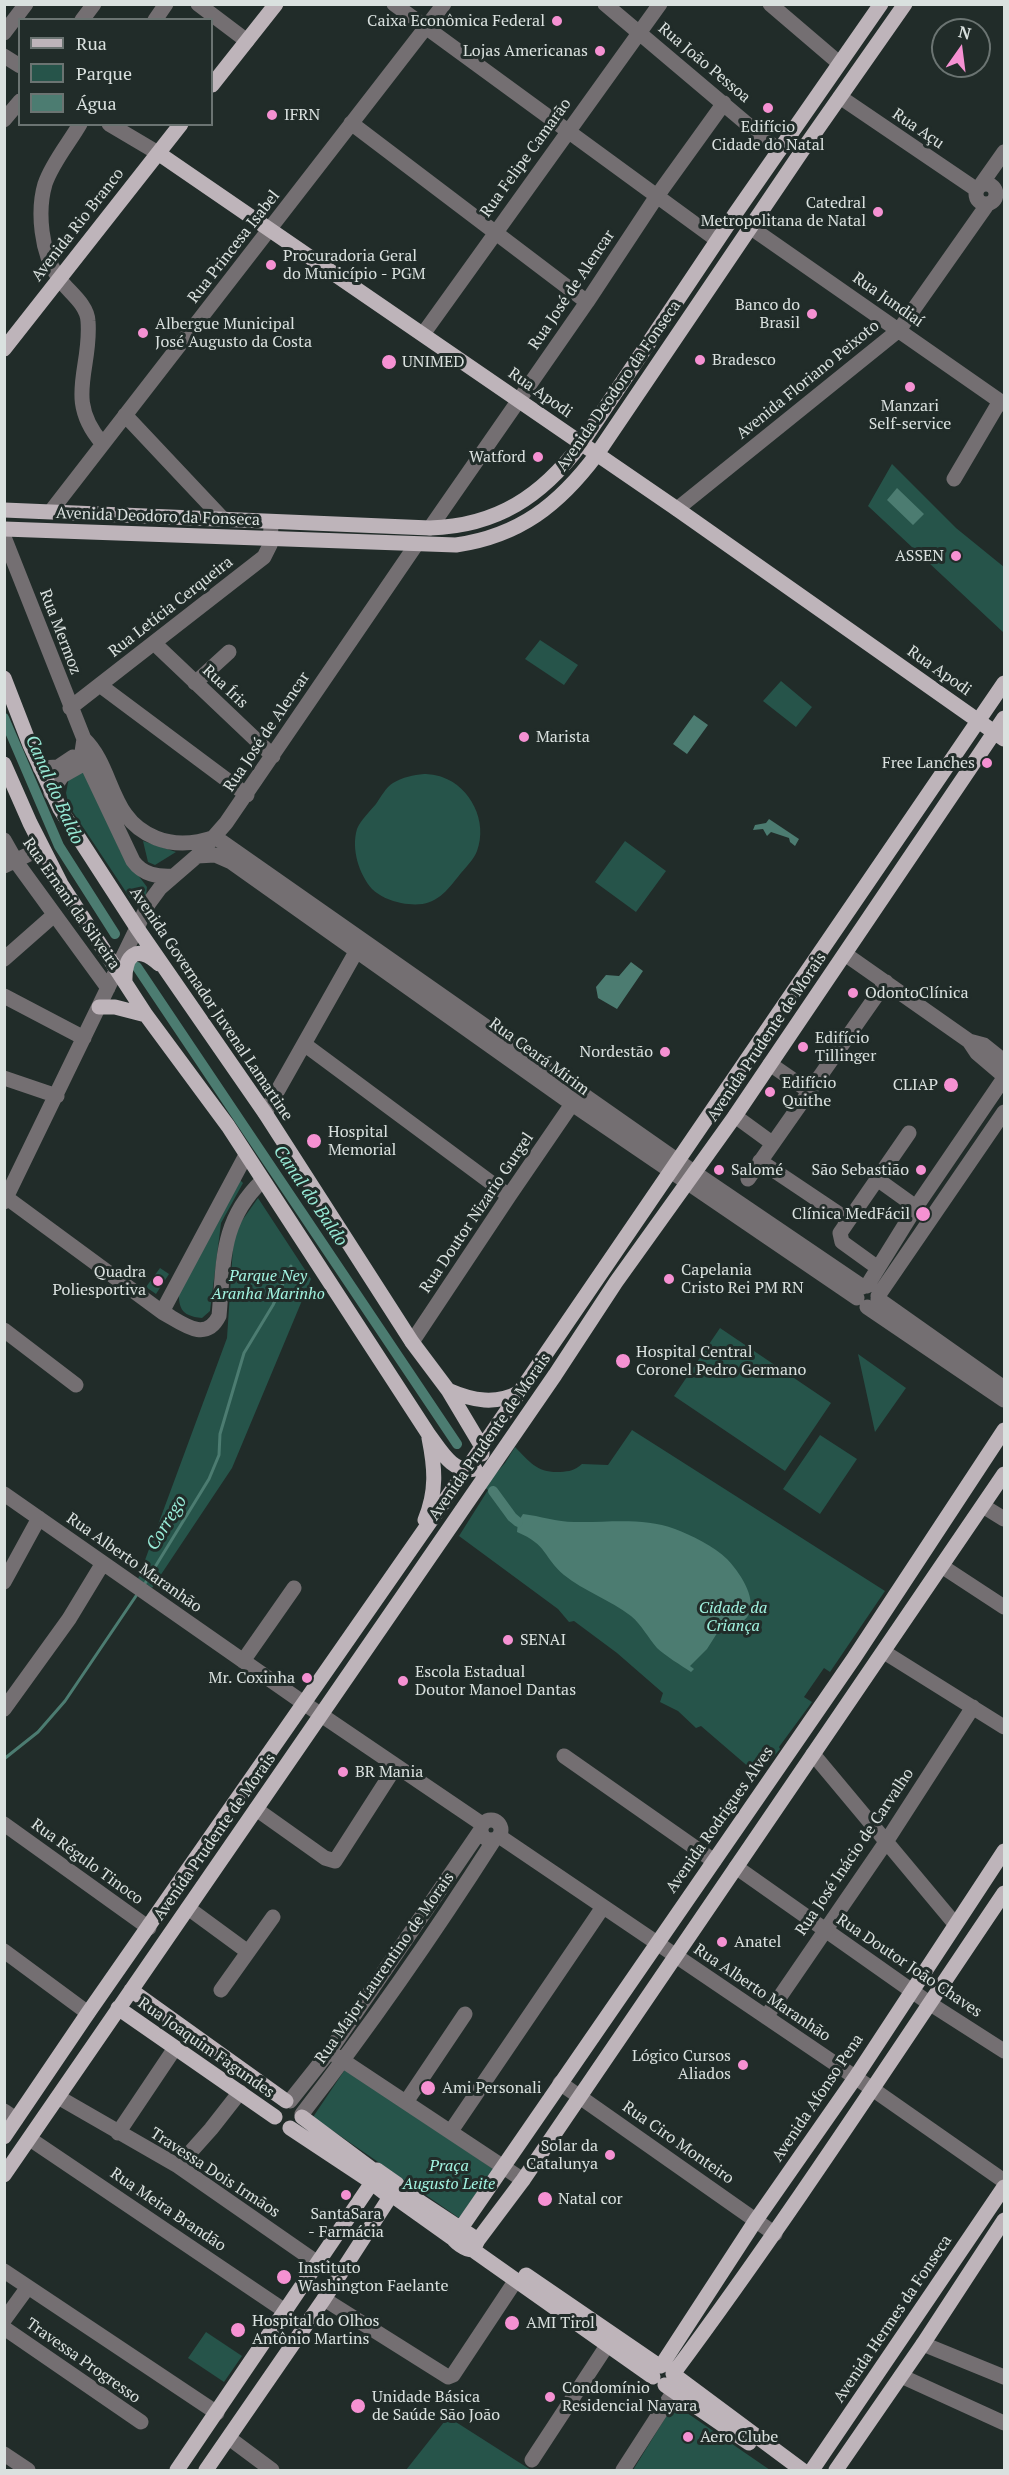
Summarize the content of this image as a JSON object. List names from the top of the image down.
{
  "streets": {
    "main road": [
      "Avenida Rio Branco",
      "Avenida Deodoro da Fonseca",
      "Rua Apodi",
      "Avenida Governador Juvenal Lamartine",
      "Avenida Prudente de Morais",
      "Avenida Rodrigues Alves",
      "Rua Joaquim Fagundes",
      "Avenida Afonso Pena",
      "Avenida Hermes da Fonseca"
    ],
    "street": [
      "Rua João Pessoa",
      "Rua Açu",
      "Rua Felipe Camarão",
      "Rua Princesa Isabel",
      "Rua José de Alencar",
      "Rua Jundiaí",
      "Avenida Floriano Peixoto",
      "Rua Letícia Cerqueira",
      "Rua Mermoz",
      "Rua Íris",
      "Rua Ernani da Silveira",
      "Rua Ceará Mirim",
      "Rua Doutor Nizario Gurgel",
      "Rua Alberto Maranhão",
      "Rua José Inácio de Carvalho",
      "Rua Régulo Tinoco",
      "Rua Doutor João Chaves",
      "Rua Major Laurentino de Morais",
      "Rua Ciro Monteiro",
      "Travessa Dois Irmãos",
      "Rua Meira Brandão",
      "Travessa Progresso"
    ]
  },
  "crossings": [
    ["Rua João Pessoa", "Rua Felipe Camarão"],
    ["Rua João Pessoa", "Rua José de Alencar"],
    ["Rua João Pessoa", "Avenida Deodoro da Fonseca"],
    ["Rua Açu", "Avenida Deodoro da Fonseca"],
    ["Rua Felipe Camarão", "Rua Apodi"],
    ["Avenida Rio Branco", "Rua Apodi"],
    ["Rua Princesa Isabel", "Avenida Deodoro da Fonseca"],
    ["Rua Princesa Isabel", "Rua Apodi"],
    ["Rua José de Alencar", "Avenida Deodoro da Fonseca"],
    ["Rua José de Alencar", "Rua Apodi"],
    ["Rua José de Alencar", "Rua Mermoz"],
    ["Rua José de Alencar", "Rua Íris"],
    ["Rua José de Alencar", "Rua Ernani da Silveira"],
    ["Rua José de Alencar", "Avenida Governador Juvenal Lamartine"],
    ["Rua José de Alencar", "Rua Ceará Mirim"],
    ["Rua Jundiaí", "Avenida Floriano Peixoto"],
    ["Rua Jundiaí", "Avenida Deodoro da Fonseca"],
    ["Avenida Floriano Peixoto", "Rua Apodi"],
    ["Avenida Deodoro da Fonseca", "Rua Apodi"],
    ["Avenida Deodoro da Fonseca", "Rua Letícia Cerqueira"],
    ["Rua Apodi", "Avenida Prudente de Morais"],
    ["Rua Letícia Cerqueira", "Rua Mermoz"],
    ["Rua Letícia Cerqueira", "Rua Íris"],
    ["Rua Mermoz", "Rua Ceará Mirim"],
    ["Avenida Governador Juvenal Lamartine", "Avenida Prudente de Morais"],
    ["Avenida Governador Juvenal Lamartine", "Rua Doutor Nizario Gurgel"],
    ["Avenida Prudente de Morais", "Rua Ceará Mirim"],
    ["Avenida Prudente de Morais", "Rua Alberto Maranhão"],
    ["Avenida Prudente de Morais", "Rua Régulo Tinoco"],
    ["Avenida Prudente de Morais", "Rua Joaquim Fagundes"],
    ["Avenida Prudente de Morais", "Travessa Dois Irmãos"],
    ["Avenida Prudente de Morais", "Rua Meira Brandão"],
    ["Rua Ceará Mirim", "Rua Doutor Nizario Gurgel"],
    ["Rua Alberto Maranhão", "Avenida Rodrigues Alves"],
    ["Rua Alberto Maranhão", "Rua José Inácio de Carvalho"],
    ["Rua Alberto Maranhão", "Rua Major Laurentino de Morais"],
    ["Rua Alberto Maranhão", "Avenida Afonso Pena"],
    ["Avenida Rodrigues Alves", "Rua Joaquim Fagundes"],
    ["Avenida Rodrigues Alves", "Rua Ciro Monteiro"],
    ["Rua José Inácio de Carvalho", "Rua Doutor João Chaves"],
    ["Rua Doutor João Chaves", "Avenida Afonso Pena"],
    ["Rua Major Laurentino de Morais", "Rua Joaquim Fagundes"],
    ["Rua Joaquim Fagundes", "Avenida Afonso Pena"],
    ["Avenida Afonso Pena", "Rua Ciro Monteiro"]
  ],
  "water": ["Canal do Baldo", "Corrego"],
  "parks": ["Parque Ney Aranha Marinho", "Cidade da Criança", "Praça Augusto Leite"],
  "places": [
    "Caixa Econômica Federal",
    "Lojas Americanas",
    "Edifício Cidade do Natal",
    "IFRN",
    "Catedral Metropolitana de Natal",
    "Procuradoria Geral do Município - PGM",
    "Banco do Brasil",
    "Albergue Municipal José Augusto da Costa",
    "Bradesco",
    "UNIMED",
    "Manzari Self-service",
    "Watford",
    "ASSEN",
    "Marista",
    "Free Lanches",
    "OdontoClínica",
    "Edifício Tillinger",
    "Nordestão",
    "CLIAP",
    "Edifício Quithe",
    "Hospital Memorial",
    "Salomé",
    "São Sebastião",
    "Clínica MedFácil",
    "Capelania Cristo Rei PM RN",
    "Quadra Poliesportiva",
    "Hospital Central Coronel Pedro Germano",
    "SENAI",
    "Mr. Coxinha",
    "Escola Estadual Doutor Manoel Dantas",
    "BR Mania",
    "Anatel",
    "Lógico Cursos Aliados",
    "Ami Personali",
    "Solar da Catalunya",
    "SantaSara - Farmácia",
    "Natal cor",
    "Instituto Washington Faelante",
    "AMI Tirol",
    "Hospital do Olhos Antônio Martins",
    "Condomínio Residencial Nayara",
    "Unidade Básica de Saúde São João",
    "Aero Clube"
  ],
  "legend": ["Rua", "Parque", "Água"],
  "north": "top"
}
